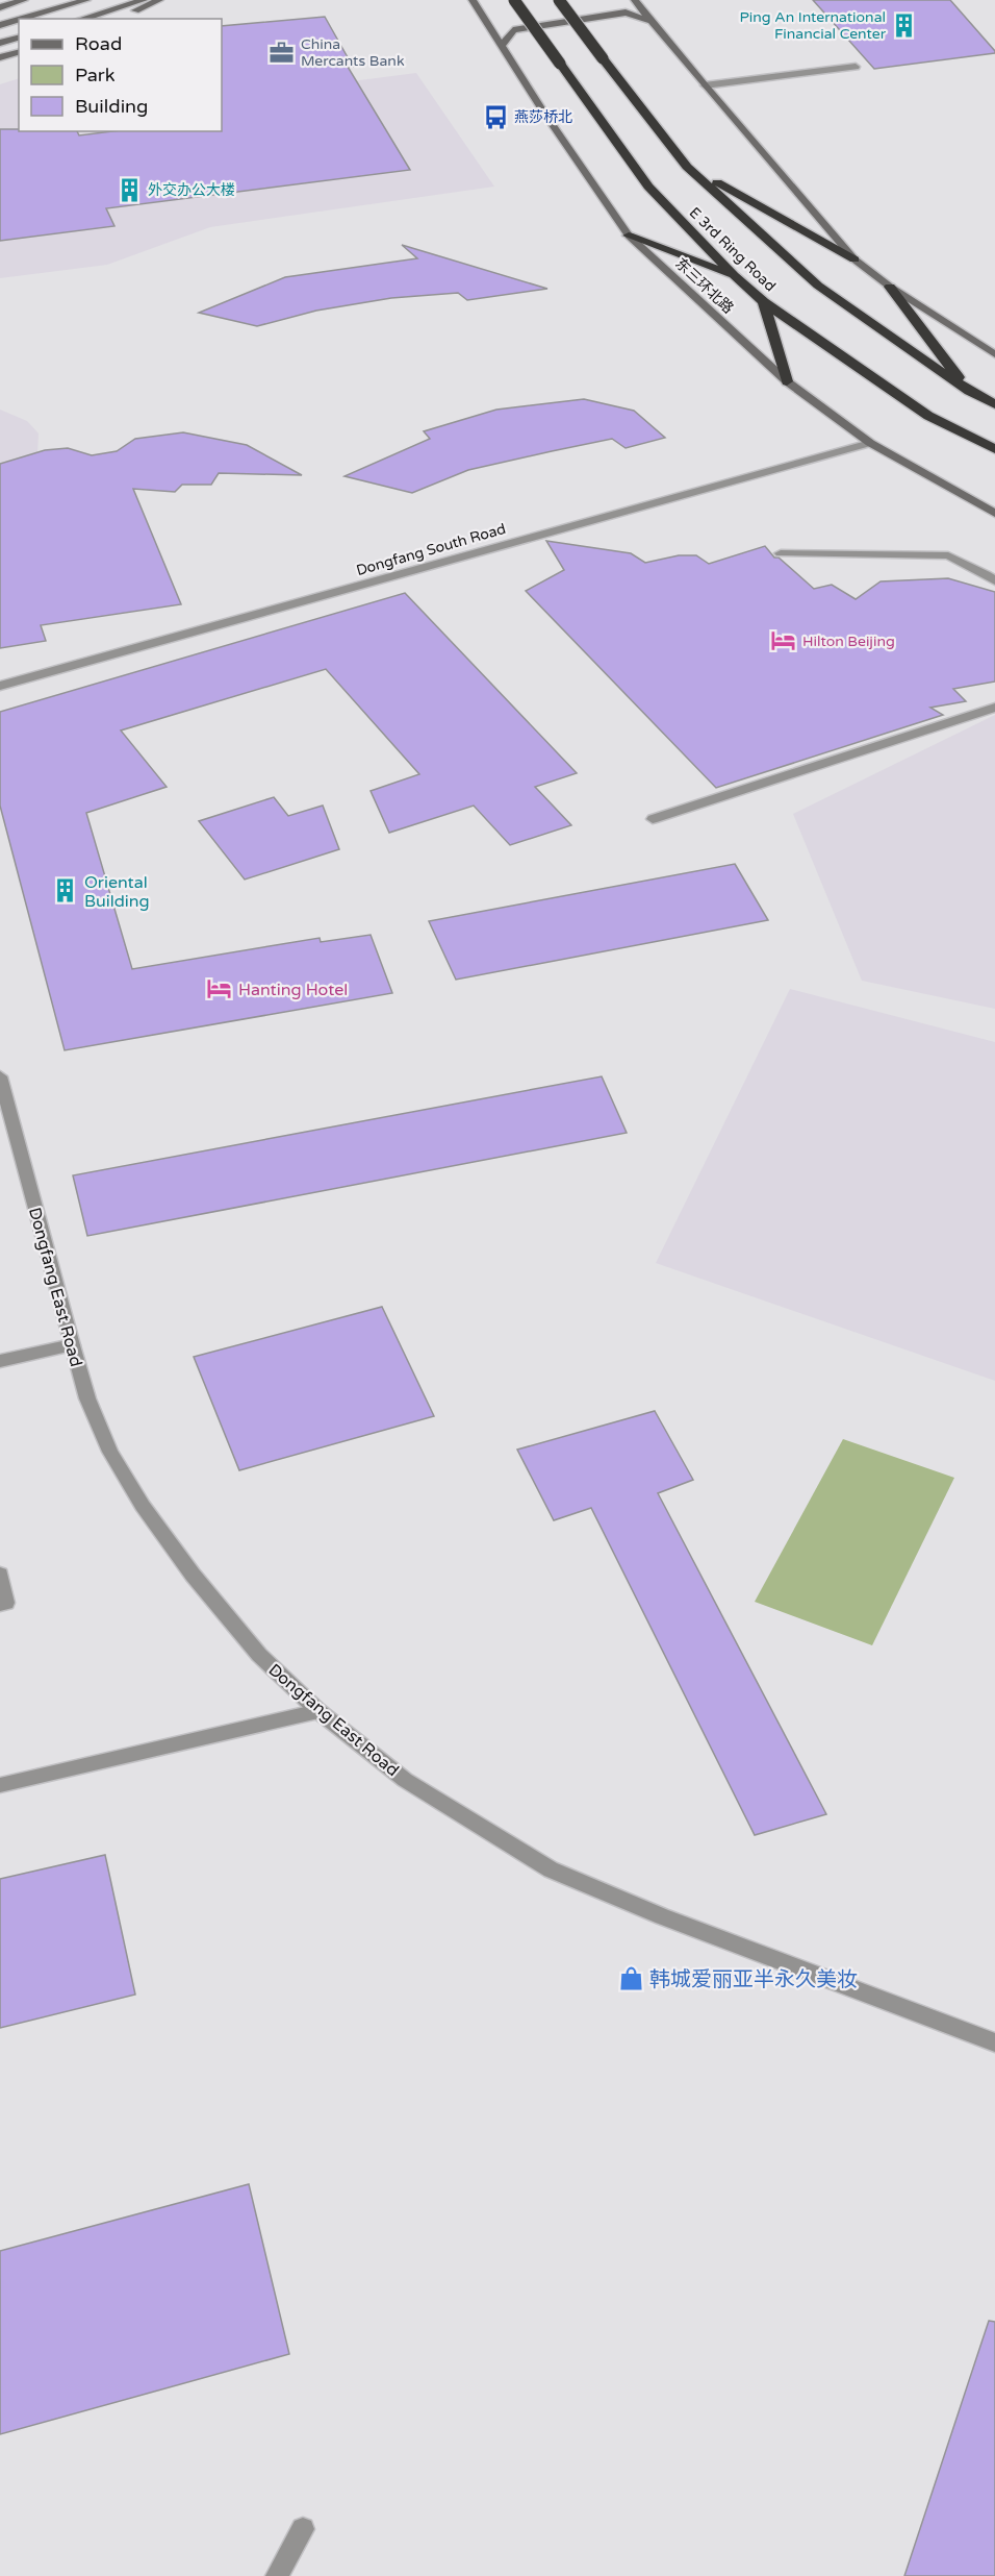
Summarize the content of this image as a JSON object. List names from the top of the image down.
{
  "streets": {
    "highway": ["E 3rd Ring Road"],
    "street": ["东三环北路", "Dongfang South Road", "Dongfang East Road"]
  },
  "crossings": [
    ["东三环北路", "Dongfang South Road"]
  ],
  "places": {
    "building": ["Ping An International Financial Center", "外交办公大楼", "Oriental Building"],
    "office": ["China Mercants Bank"],
    "bus stop": ["燕莎桥北"],
    "hotel": ["Hilton Beijing", "Hanting Hotel"],
    "shop": ["韩城爱丽亚半永久美妆"]
  },
  "legend": ["Road", "Park", "Building"]
}
